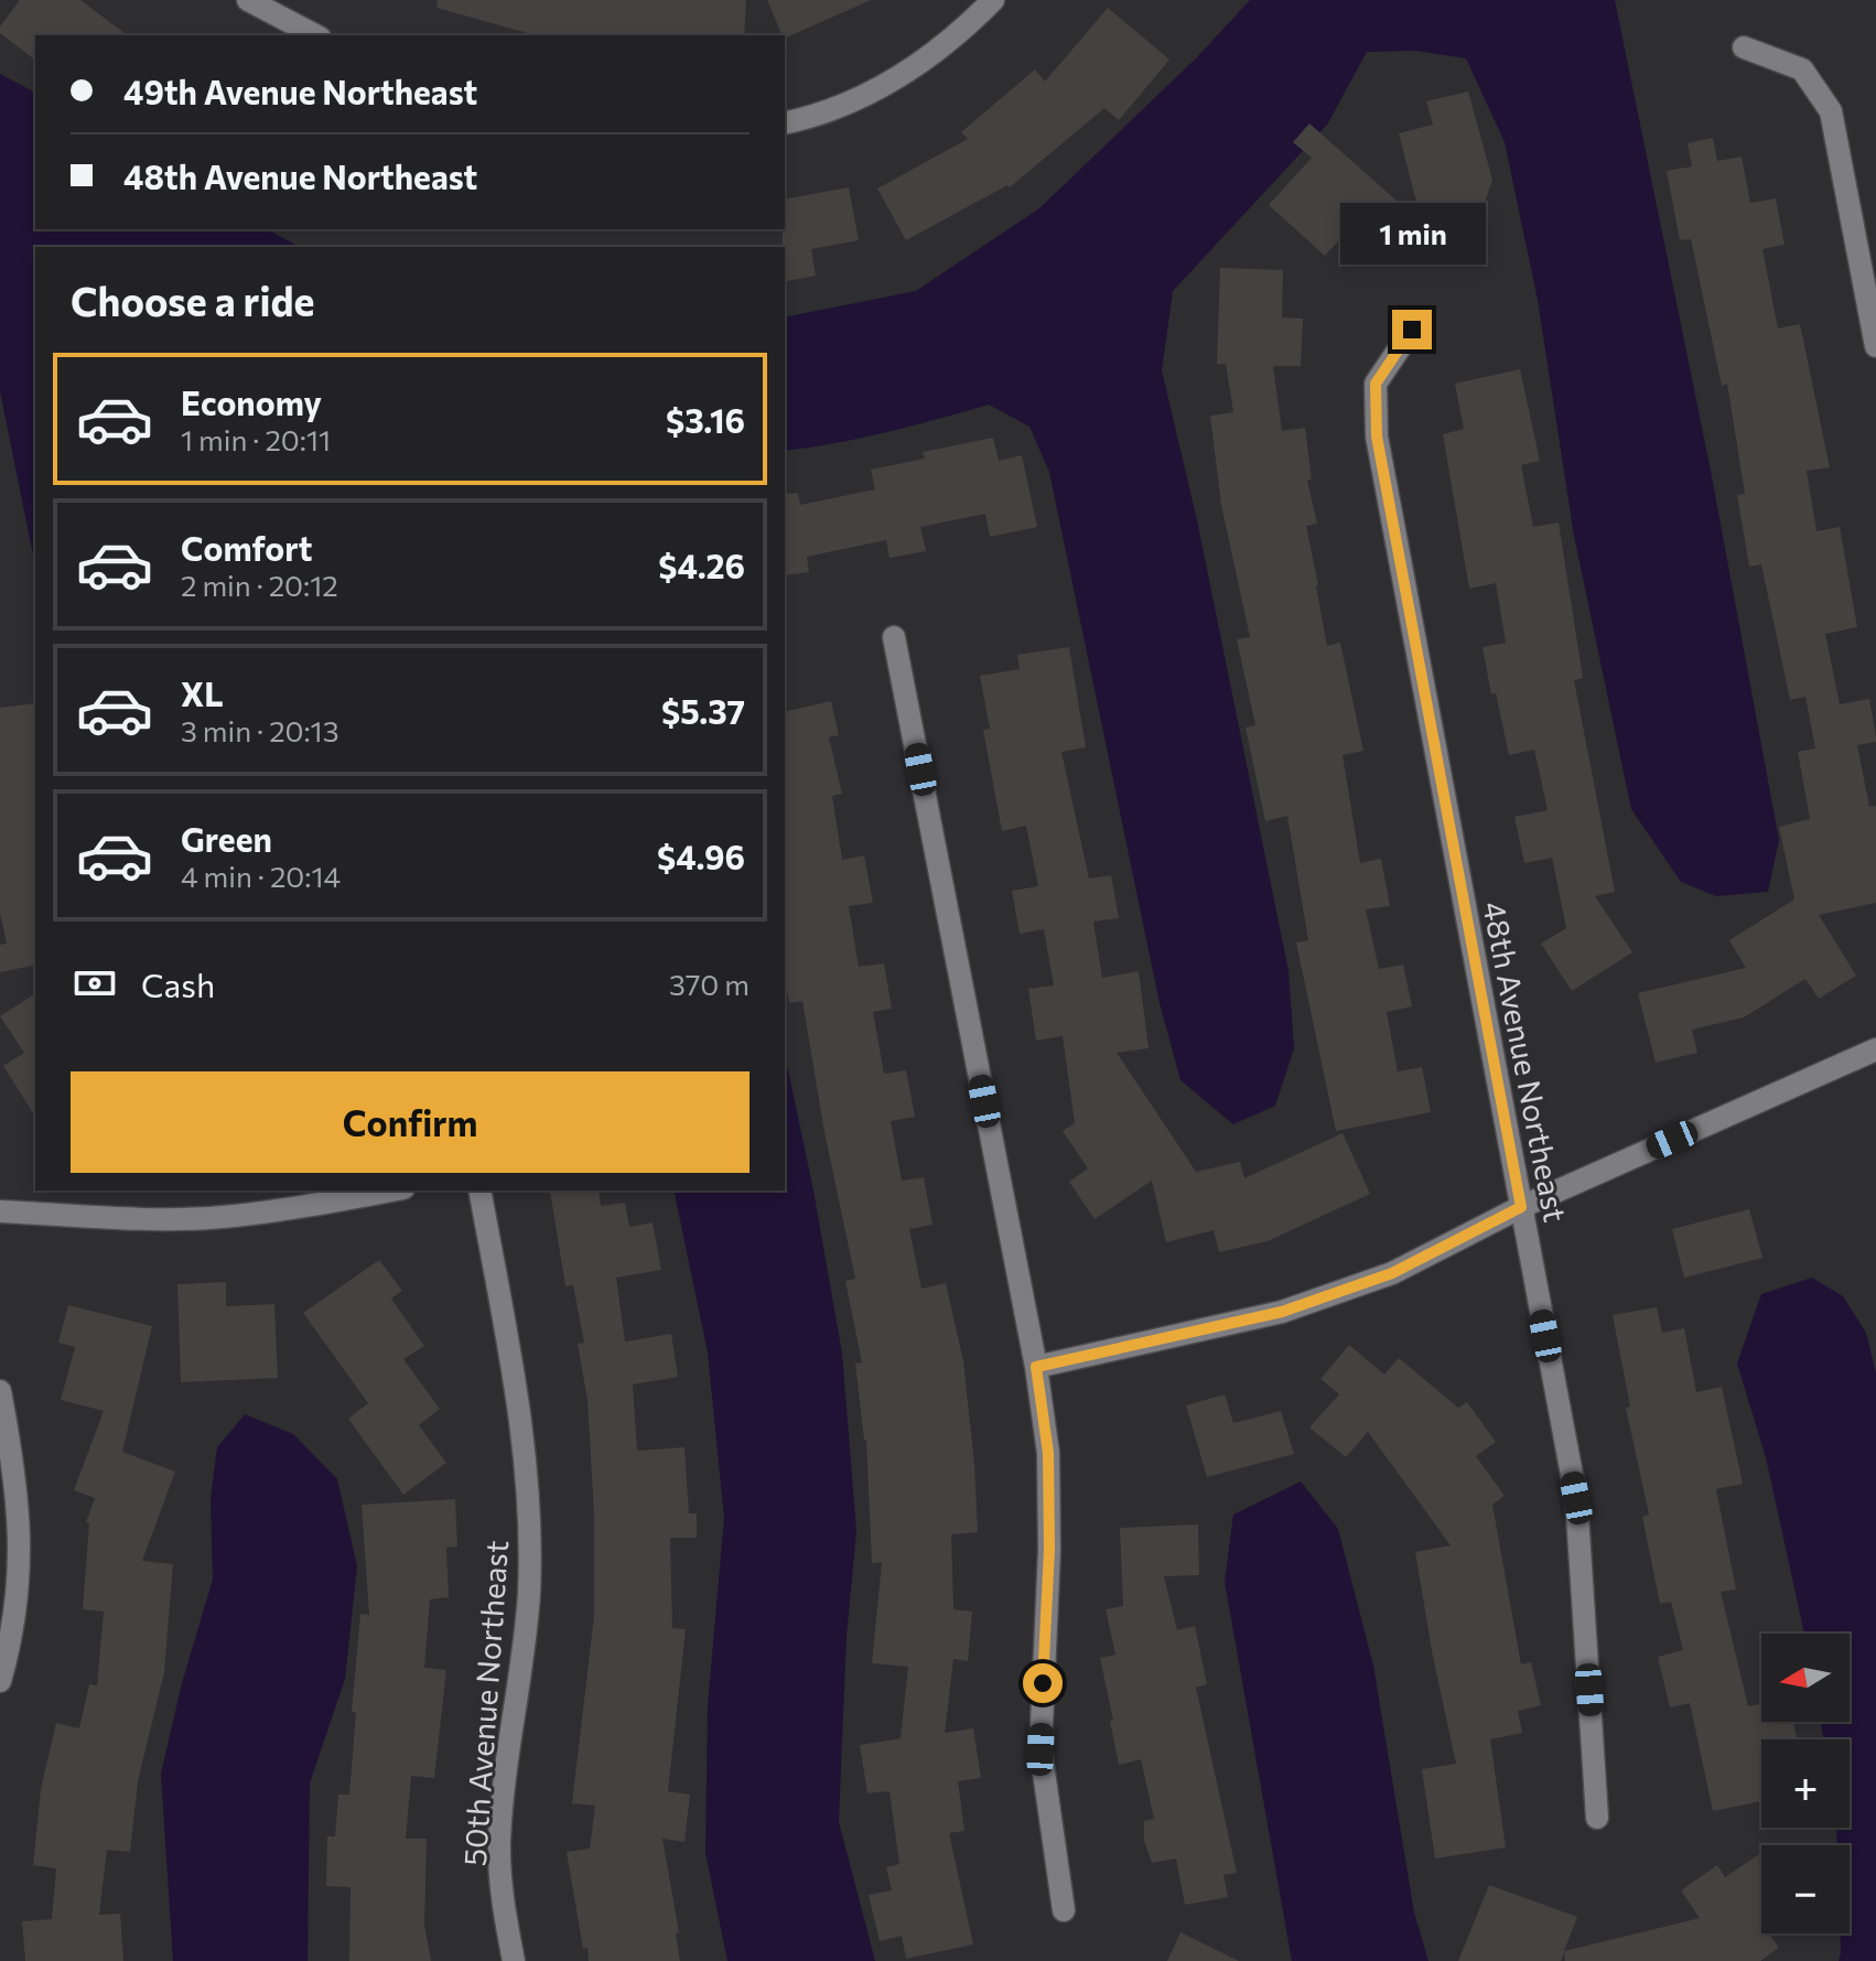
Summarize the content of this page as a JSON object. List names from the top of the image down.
{
  "streets": {
    "street": ["48th Avenue Northeast", "50th Avenue Northeast"]
  },
  "north": "left",
  "page": {
    "banner": ["49th Avenue Northeast", "48th Avenue Northeast"],
    "bubble": "1 min",
    "heading": "Choose a ride",
    "list": [
      {
        "name": "Economy",
        "note": "1 min · 20:11",
        "value": "$3.16"
      },
      {
        "name": "Comfort",
        "note": "2 min · 20:12",
        "value": "$4.26"
      },
      {
        "name": "XL",
        "note": "3 min · 20:13",
        "value": "$5.37"
      },
      {
        "name": "Green",
        "note": "4 min · 20:14",
        "value": "$4.96"
      }
    ],
    "pay": ["Cash", "370 m"],
    "buttons": "Confirm",
    "map_buttons": ["+", "−"]
  }
}
